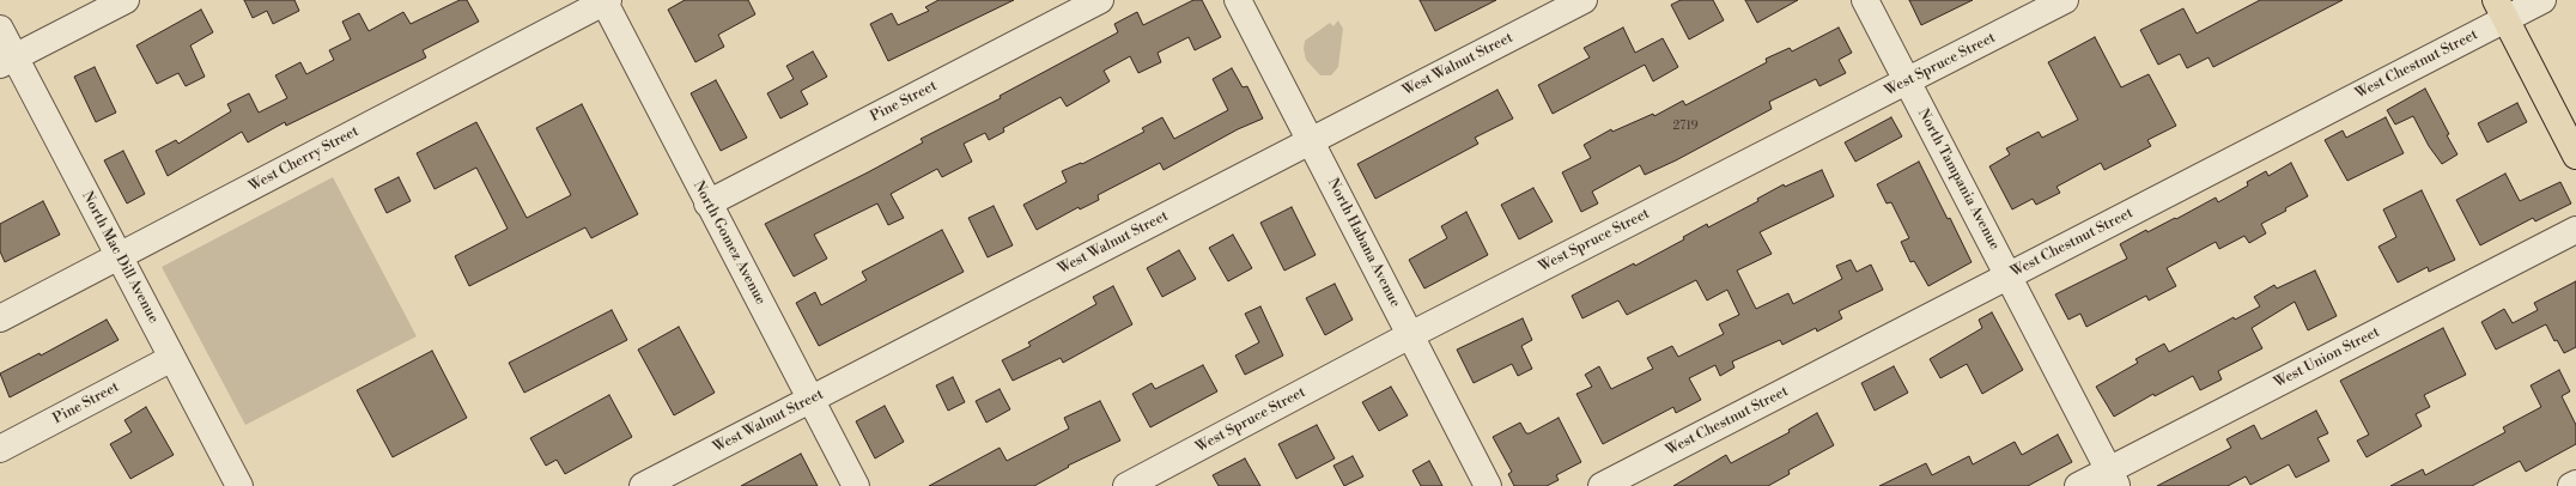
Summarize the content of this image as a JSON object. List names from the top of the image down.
{
  "streets": {
    "street": [
      "West Walnut Street",
      "West Spruce Street",
      "West Chestnut Street",
      "Pine Street",
      "West Cherry Street",
      "North Tampania Avenue",
      "North Gomez Avenue",
      "North Habana Avenue",
      "North Mac Dill Avenue",
      "West Union Street"
    ]
  },
  "crossings": [
    ["West Walnut Street", "North Gomez Avenue"],
    ["West Walnut Street", "North Habana Avenue"],
    ["West Spruce Street", "North Tampania Avenue"],
    ["West Spruce Street", "North Habana Avenue"],
    ["West Chestnut Street", "North Tampania Avenue"],
    ["Pine Street", "North Gomez Avenue"],
    ["Pine Street", "North Mac Dill Avenue"],
    ["West Cherry Street", "North Gomez Avenue"],
    ["West Cherry Street", "North Mac Dill Avenue"],
    ["North Tampania Avenue", "West Union Street"]
  ],
  "house_numbers": ["2719"]
}
